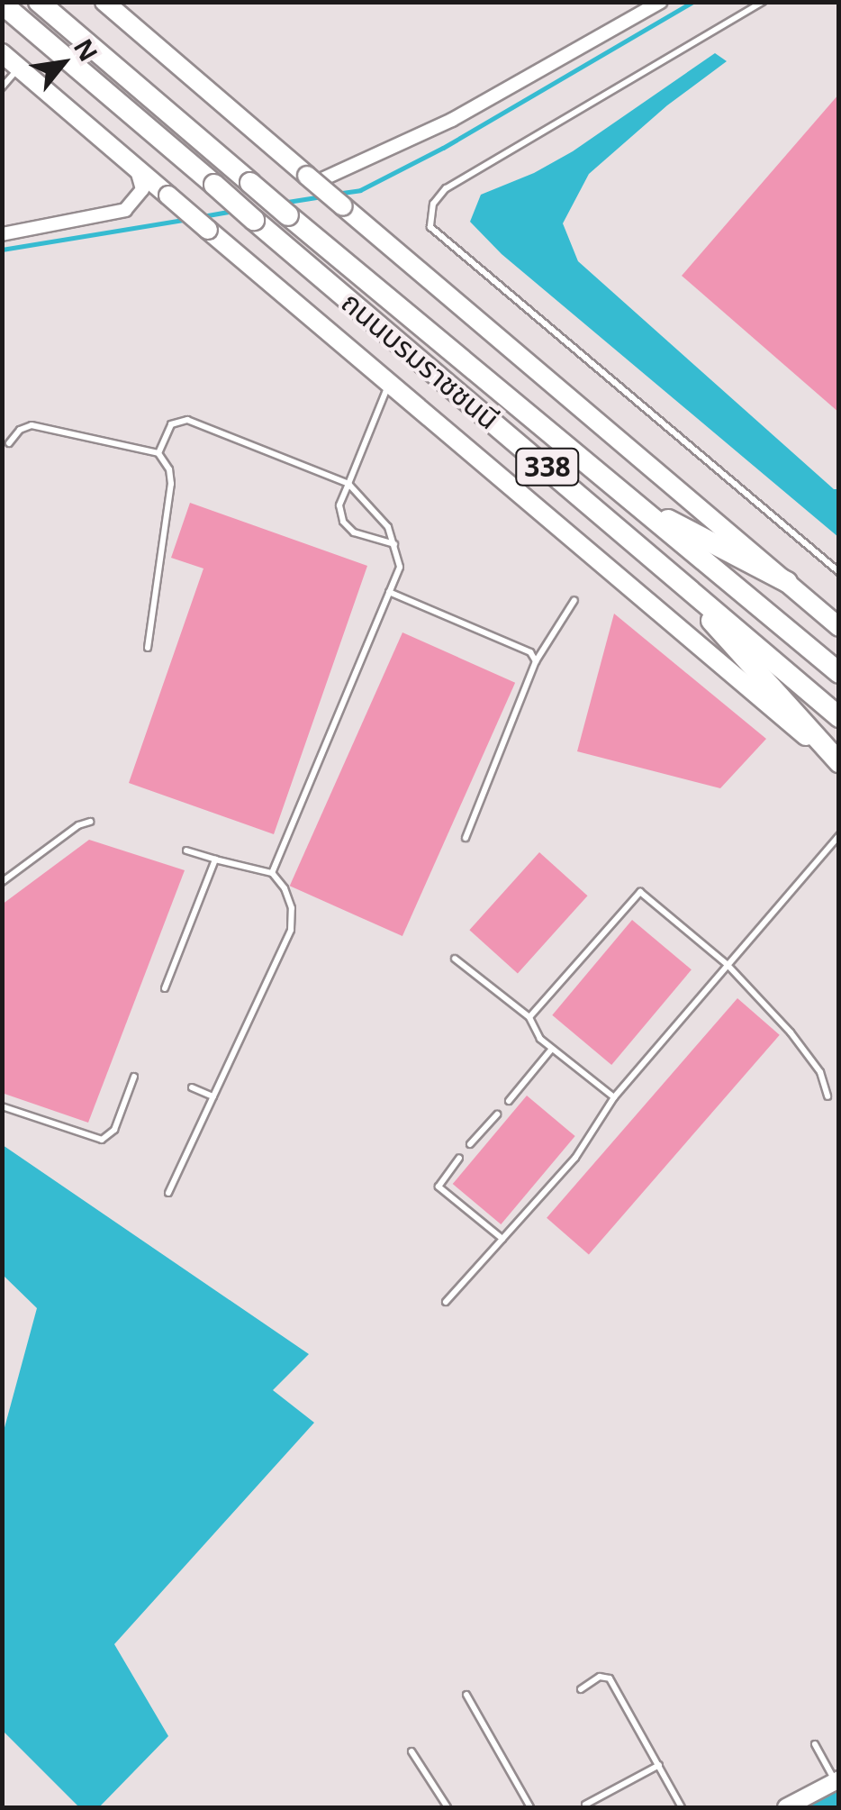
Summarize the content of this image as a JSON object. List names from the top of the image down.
{
  "streets": {
    "highway": ["ถนนบรมราชชนนี", "338"]
  },
  "north": "top right"
}
